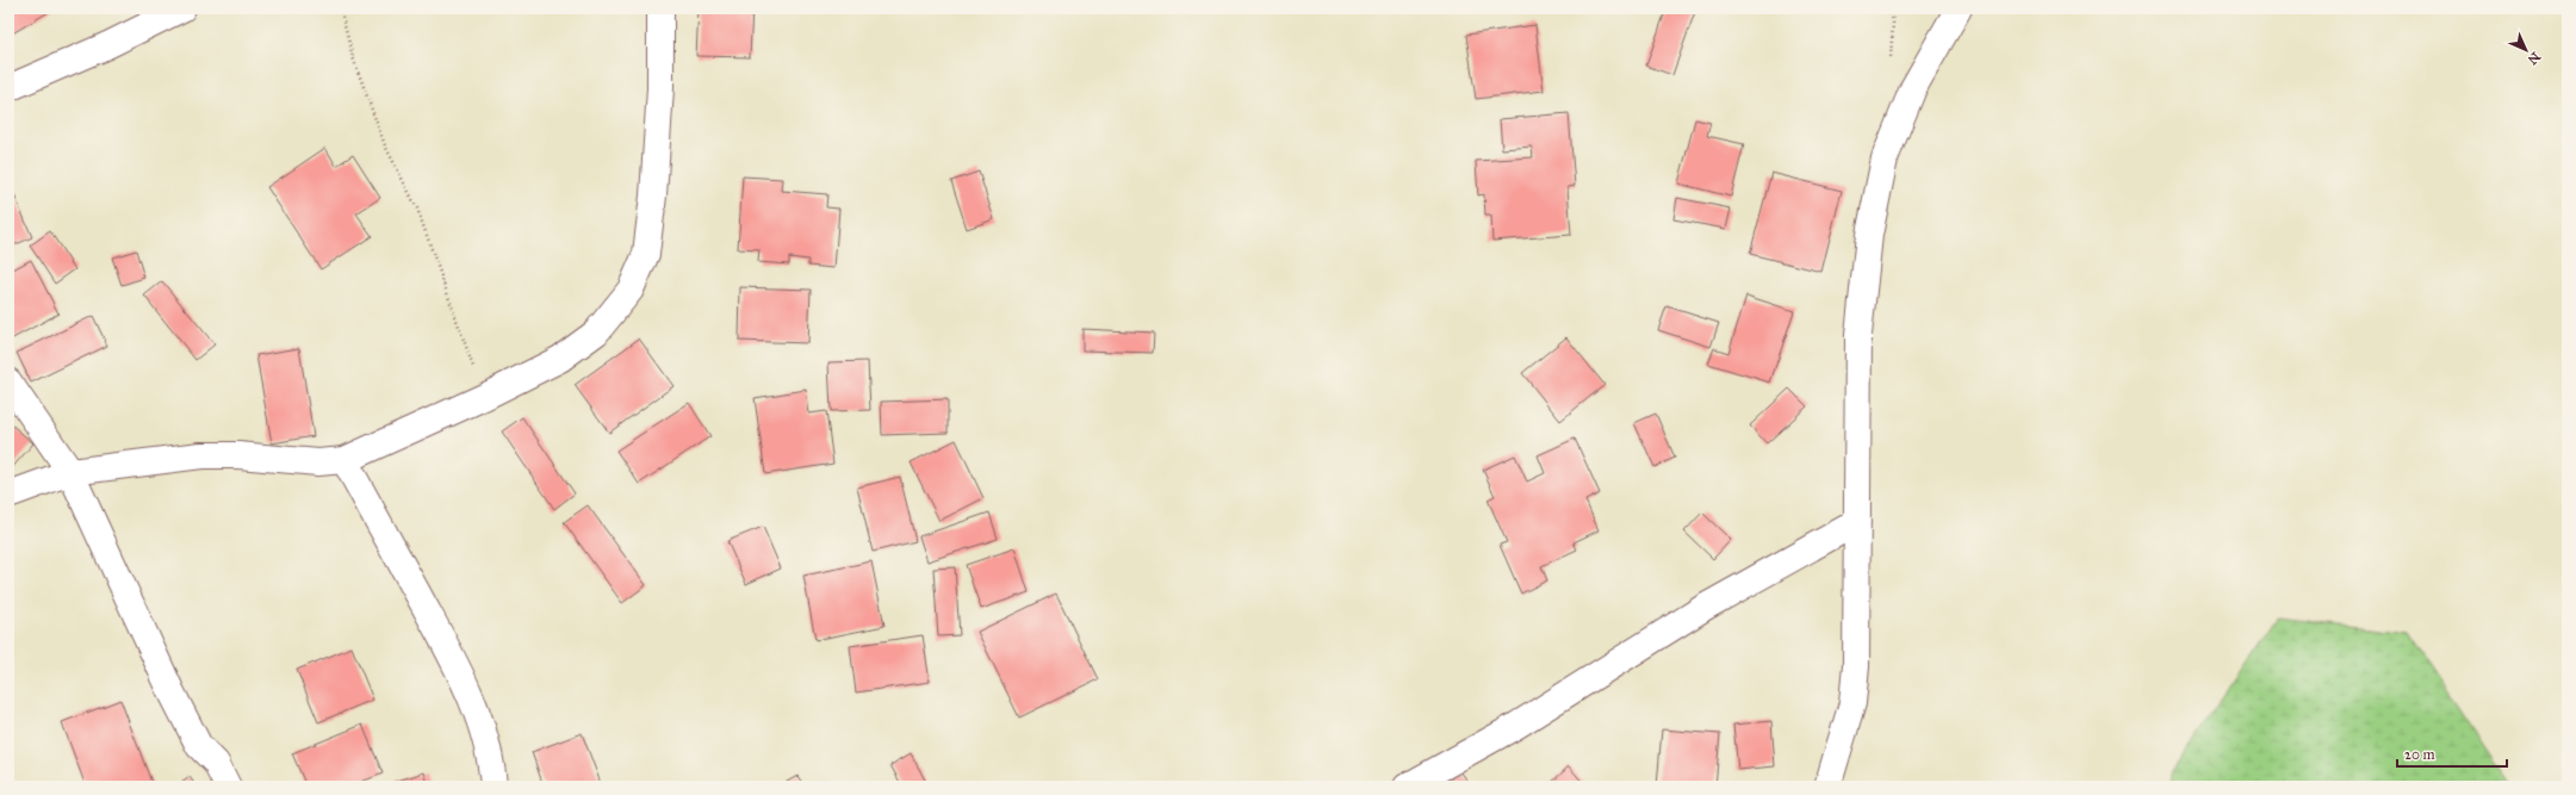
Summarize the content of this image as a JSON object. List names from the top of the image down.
{
  "scale_bar": "20 m",
  "north": "bottom right"
}
